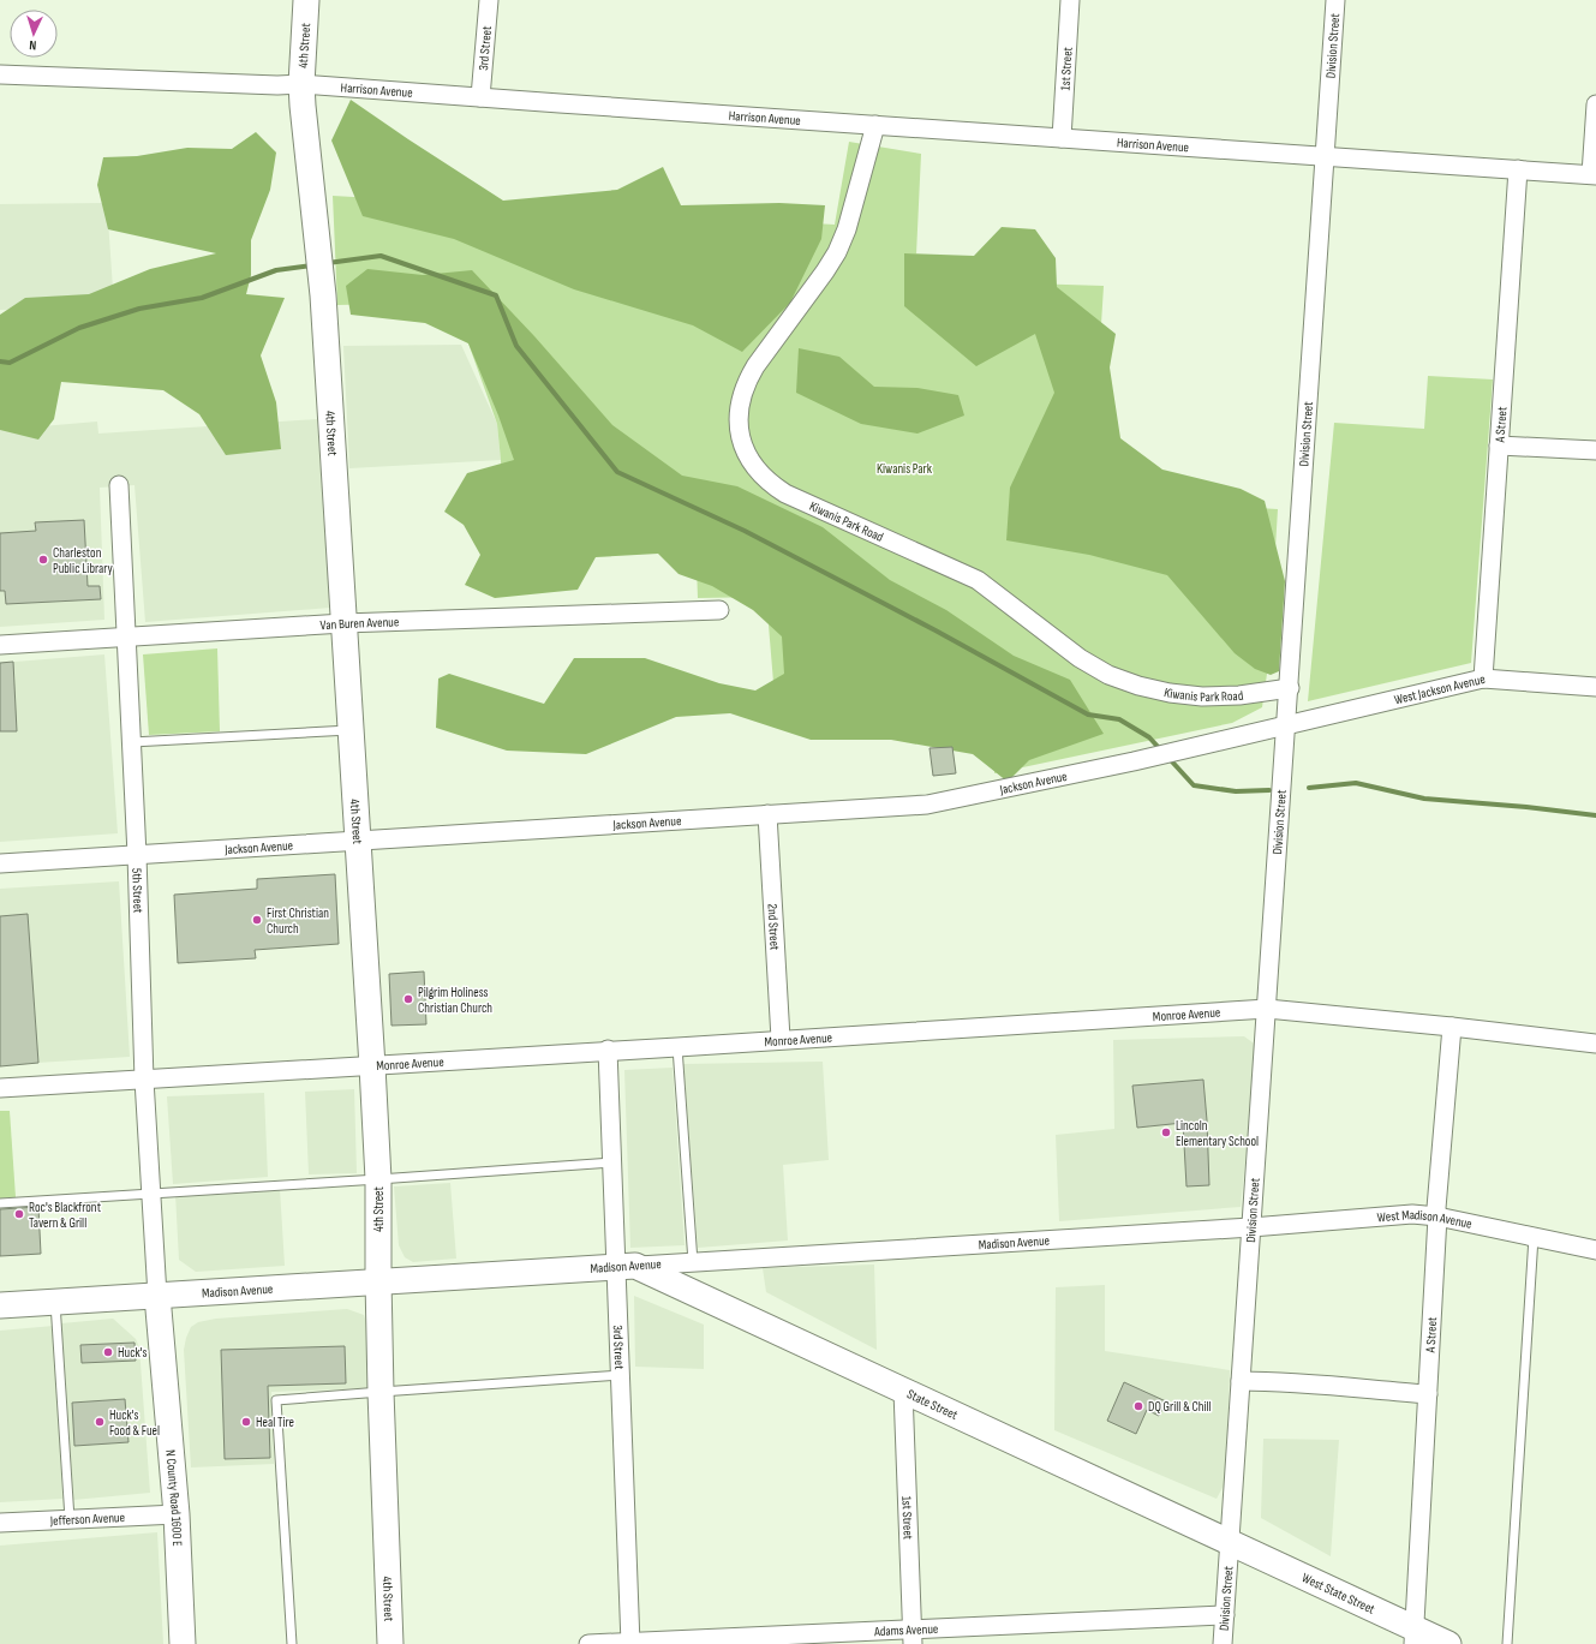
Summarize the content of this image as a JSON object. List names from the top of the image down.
{
  "streets": {
    "street": [
      "4th Street",
      "Division Street",
      "3rd Street",
      "1st Street",
      "Harrison Avenue",
      "A Street",
      "Kiwanis Park Road",
      "Van Buren Avenue",
      "West Jackson Avenue",
      "Jackson Avenue",
      "5th Street",
      "2nd Street",
      "Monroe Avenue",
      "West Madison Avenue",
      "Madison Avenue",
      "State Street",
      "N County Road 1600 E",
      "Jefferson Avenue",
      "West State Street",
      "Adams Avenue"
    ]
  },
  "crossings": [
    ["4th Street", "Harrison Avenue"],
    ["4th Street", "Van Buren Avenue"],
    ["4th Street", "Jackson Avenue"],
    ["4th Street", "Monroe Avenue"],
    ["4th Street", "Madison Avenue"],
    ["Division Street", "Harrison Avenue"],
    ["Division Street", "Kiwanis Park Road"],
    ["Division Street", "West Jackson Avenue"],
    ["Division Street", "Jackson Avenue"],
    ["Division Street", "Monroe Avenue"],
    ["Division Street", "West Madison Avenue"],
    ["Division Street", "Madison Avenue"],
    ["Division Street", "State Street"],
    ["Division Street", "West State Street"],
    ["Division Street", "Adams Avenue"],
    ["3rd Street", "Harrison Avenue"],
    ["3rd Street", "Monroe Avenue"],
    ["3rd Street", "Madison Avenue"],
    ["3rd Street", "State Street"],
    ["3rd Street", "Adams Avenue"],
    ["1st Street", "Harrison Avenue"],
    ["1st Street", "State Street"],
    ["1st Street", "Adams Avenue"],
    ["Harrison Avenue", "A Street"],
    ["Harrison Avenue", "Kiwanis Park Road"],
    ["A Street", "West Jackson Avenue"],
    ["A Street", "Monroe Avenue"],
    ["A Street", "West Madison Avenue"],
    ["A Street", "West State Street"],
    ["Van Buren Avenue", "5th Street"],
    ["West Jackson Avenue", "Jackson Avenue"],
    ["Jackson Avenue", "5th Street"],
    ["Jackson Avenue", "2nd Street"],
    ["5th Street", "Monroe Avenue"],
    ["5th Street", "Madison Avenue"],
    ["5th Street", "N County Road 1600 E"],
    ["2nd Street", "Monroe Avenue"],
    ["West Madison Avenue", "Madison Avenue"],
    ["Madison Avenue", "State Street"],
    ["Madison Avenue", "N County Road 1600 E"],
    ["State Street", "West State Street"],
    ["N County Road 1600 E", "Jefferson Avenue"]
  ],
  "parks": ["Kiwanis Park"],
  "places": [
    "Charleston Public Library",
    "First Christian Church",
    "Pilgrim Holiness Christian Church",
    "Lincoln Elementary School",
    "Roc's Blackfront Tavern & Grill",
    "Huck's",
    "DQ Grill & Chill",
    "Huck's Food & Fuel",
    "Heal Tire"
  ],
  "north": "bottom"
}
